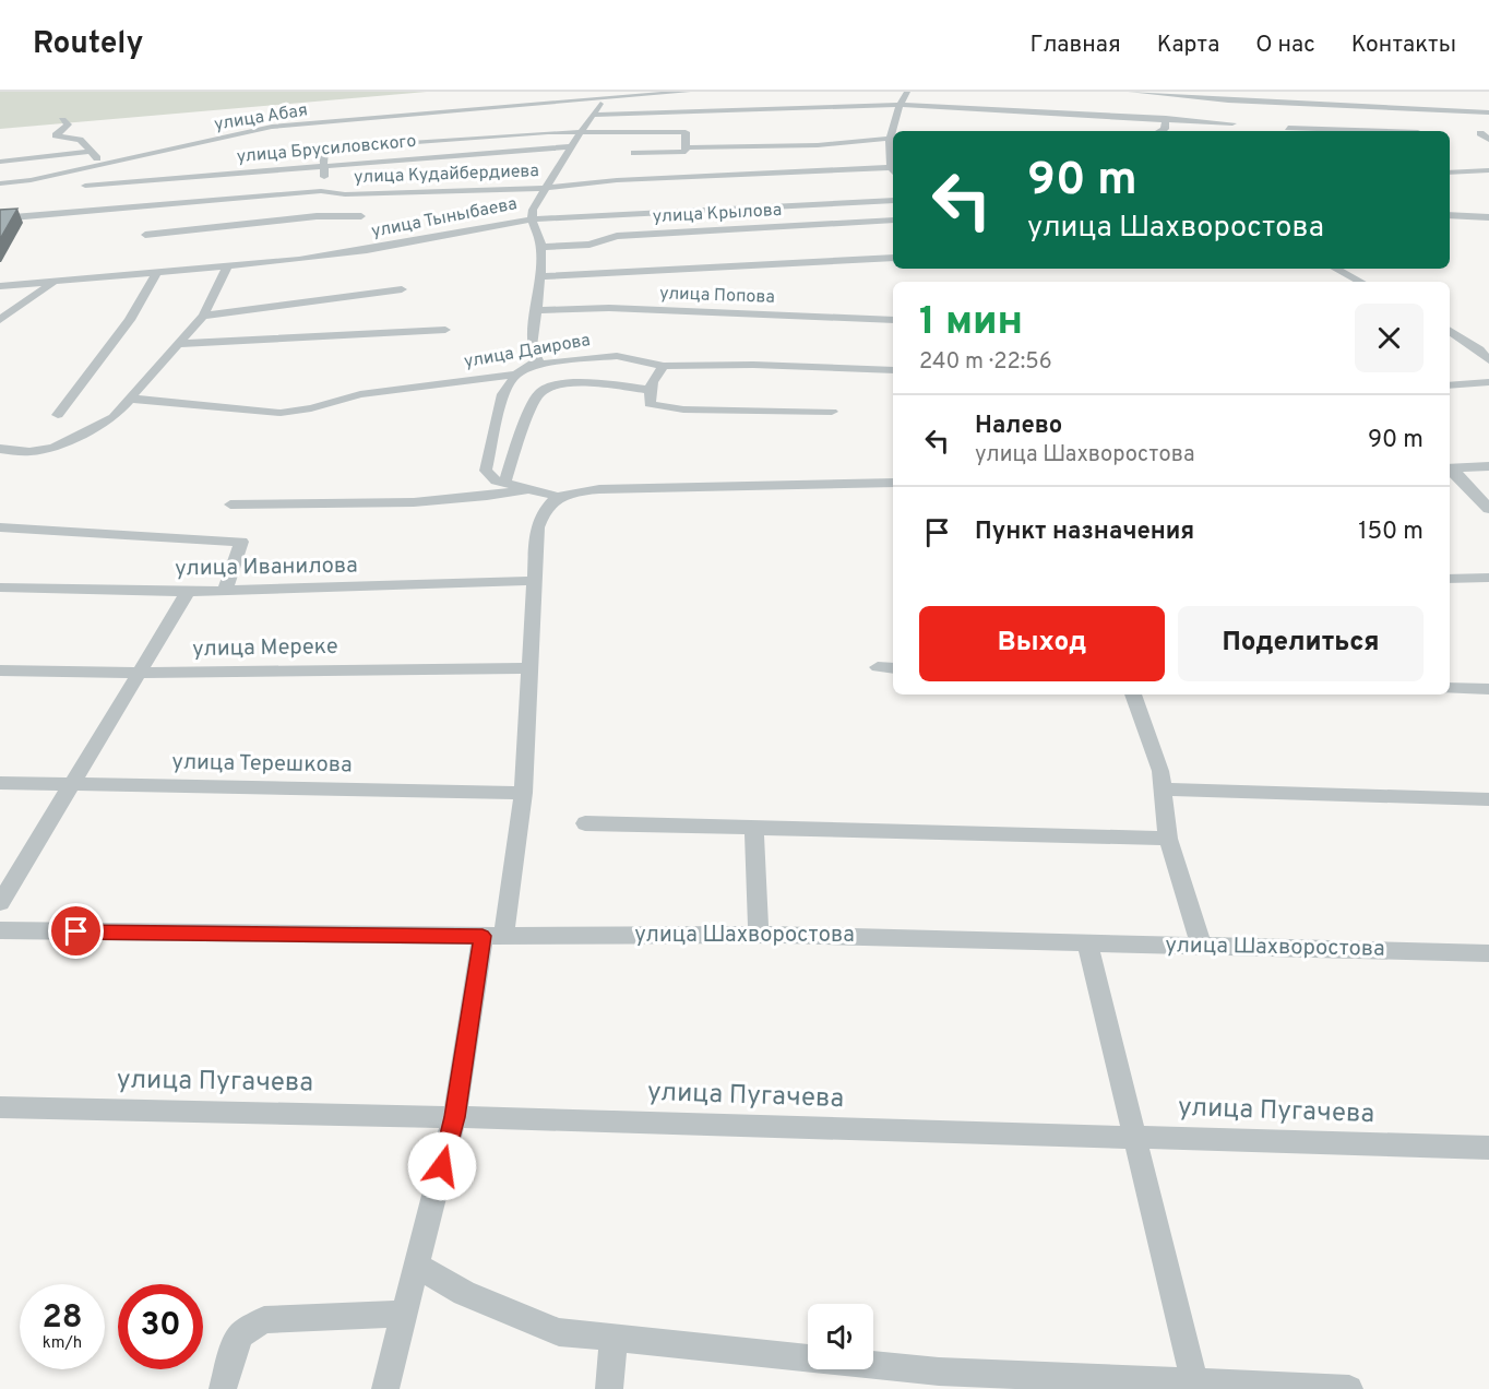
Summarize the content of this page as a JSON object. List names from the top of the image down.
{
  "streets": {
    "street": [
      "улица Абая",
      "улица Брусиловского",
      "улица Кудайбердиева",
      "улица Крылова",
      "улица Тыныбаева",
      "улица Попова",
      "улица Даирова",
      "улица Иванилова",
      "улица Мереке",
      "улица Терешкова",
      "улица Шахворостова",
      "улица Пугачева"
    ]
  },
  "crossings": [
    ["улица Брусиловского", "улица Кудайбердиева"]
  ],
  "page": {
    "header": "Routely",
    "nav": [
      "Главная",
      "Карта",
      "О нас",
      "Контакты"
    ],
    "turn": ["90 m", "улица Шахворостова"],
    "heading": ["1 мин", "240 m · 22:56"],
    "list": [
      {
        "name": "Налево",
        "note": "улица Шахворостова",
        "value": "90 m"
      },
      {
        "name": "Пункт назначения",
        "value": "150 m"
      }
    ],
    "buttons": ["Выход", "Поделиться"],
    "speed": "28 km/h",
    "limit": "30"
  }
}
